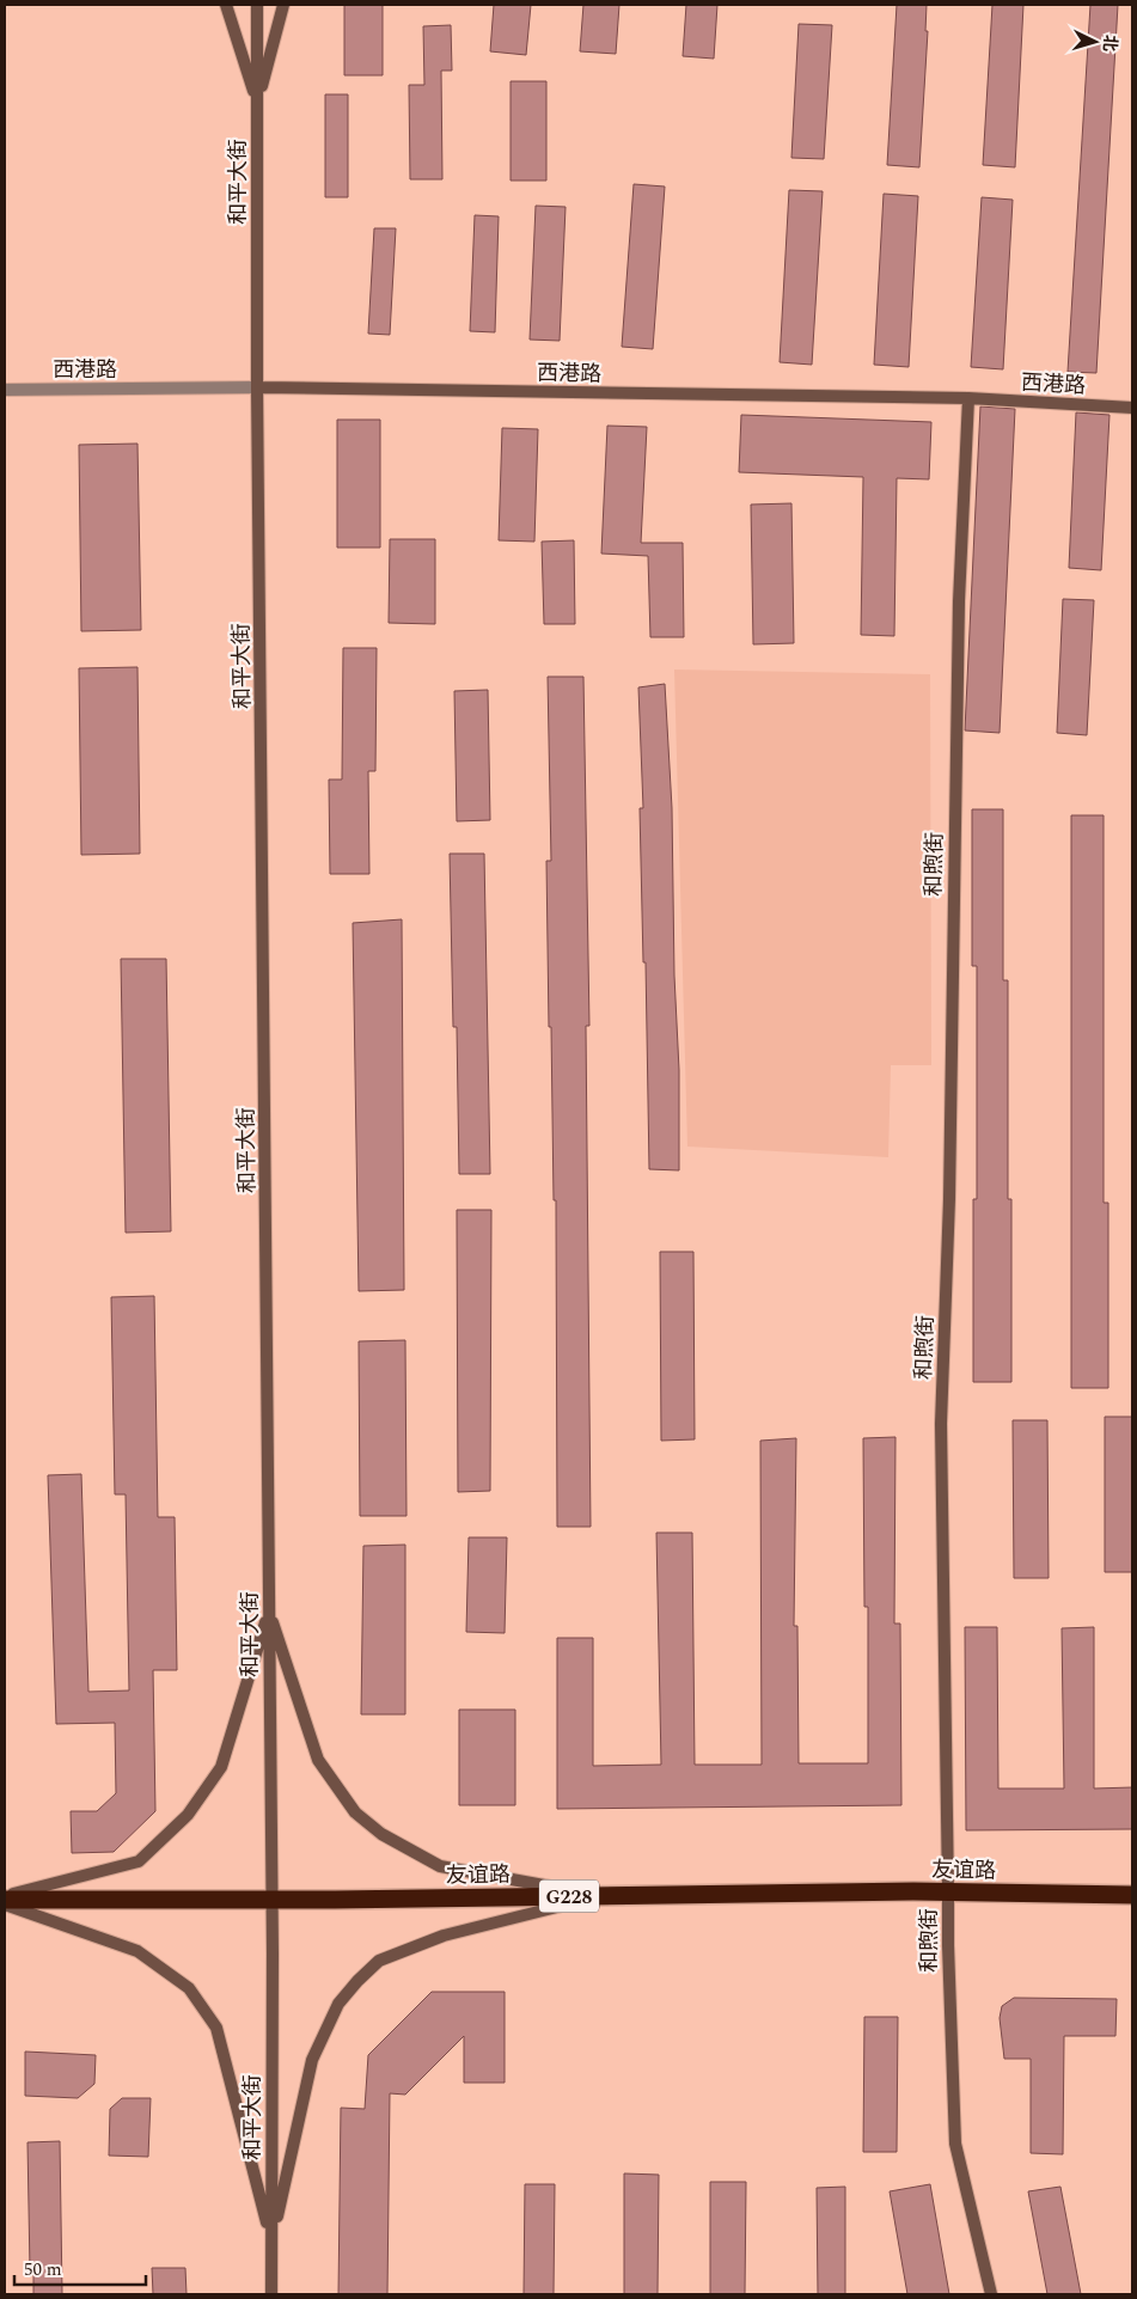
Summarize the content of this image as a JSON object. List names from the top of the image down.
{
  "streets": {
    "highway": ["友谊路", "G228"],
    "main road": ["和平大街", "西港路", "和煦街"]
  },
  "crossings": [
    ["和平大街", "西港路"],
    ["和平大街", "友谊路"],
    ["西港路", "和煦街"],
    ["和煦街", "友谊路"]
  ],
  "scale_bar": "50 m",
  "north": "right"
}
